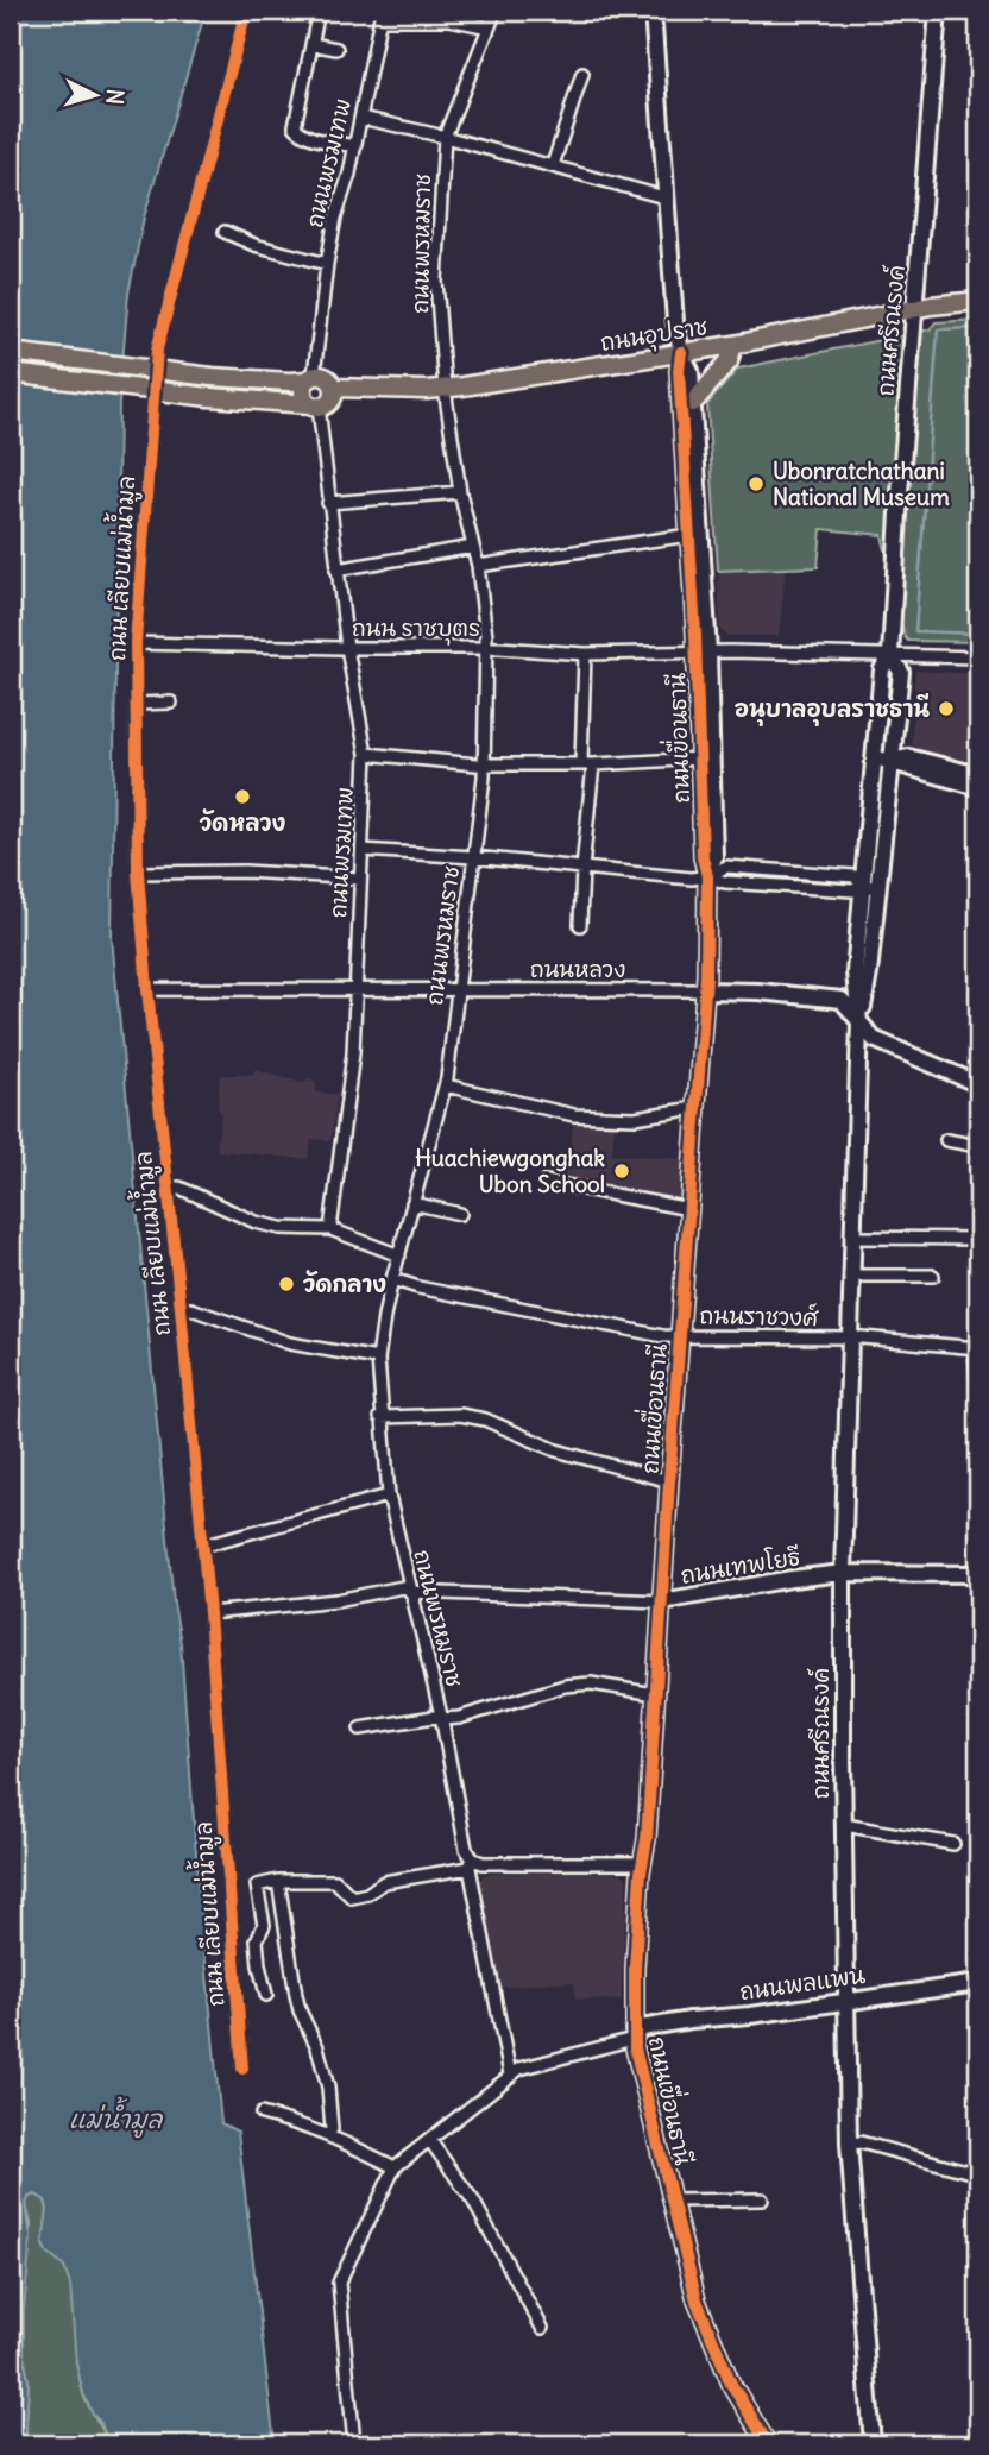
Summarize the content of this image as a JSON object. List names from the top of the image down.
{
  "streets": {
    "main road": ["ถนนอุปราช"],
    "street": [
      "ถนนพรมเทพ",
      "ถนนพรหมราช",
      "ถนนศรีณรงค์",
      "ถนน เลียบแม่น้ำมูล",
      "ถนน ราชบุตร",
      "ถนนเขื่อนธานี",
      "ถนนหลวง",
      "ถนนราชวงศ์",
      "ถนนเทพโยธี",
      "ถนนพลแพน"
    ]
  },
  "crossings": [
    ["ถนนพรมเทพ", "ถนนอุปราช"],
    ["ถนนพรมเทพ", "ถนน ราชบุตร"],
    ["ถนนพรมเทพ", "ถนนหลวง"],
    ["ถนนพรหมราช", "ถนนอุปราช"],
    ["ถนนพรหมราช", "ถนน ราชบุตร"],
    ["ถนนพรหมราช", "ถนนหลวง"],
    ["ถนนพรหมราช", "ถนนราชวงศ์"],
    ["ถนนพรหมราช", "ถนนเทพโยธี"],
    ["ถนนศรีณรงค์", "ถนนอุปราช"],
    ["ถนนศรีณรงค์", "ถนน ราชบุตร"],
    ["ถนนศรีณรงค์", "ถนนหลวง"],
    ["ถนนศรีณรงค์", "ถนนราชวงศ์"],
    ["ถนนศรีณรงค์", "ถนนเทพโยธี"],
    ["ถนนศรีณรงค์", "ถนนพลแพน"],
    ["ถนนอุปราช", "ถนนเขื่อนธานี"],
    ["ถนน เลียบแม่น้ำมูล", "ถนน ราชบุตร"],
    ["ถนน เลียบแม่น้ำมูล", "ถนนหลวง"],
    ["ถนน เลียบแม่น้ำมูล", "ถนนเทพโยธี"],
    ["ถนน ราชบุตร", "ถนนเขื่อนธานี"],
    ["ถนนเขื่อนธานี", "ถนนหลวง"],
    ["ถนนเขื่อนธานี", "ถนนราชวงศ์"],
    ["ถนนเขื่อนธานี", "ถนนเทพโยธี"],
    ["ถนนเขื่อนธานี", "ถนนพลแพน"]
  ],
  "water": ["แม่น้ำมูล"],
  "places": [
    "Ubonratchathani National Museum",
    "อนุบาลอุบลราชธานี",
    "วัดหลวง",
    "Huachiewgonghak Ubon School",
    "วัดกลาง"
  ],
  "north": "right"
}
